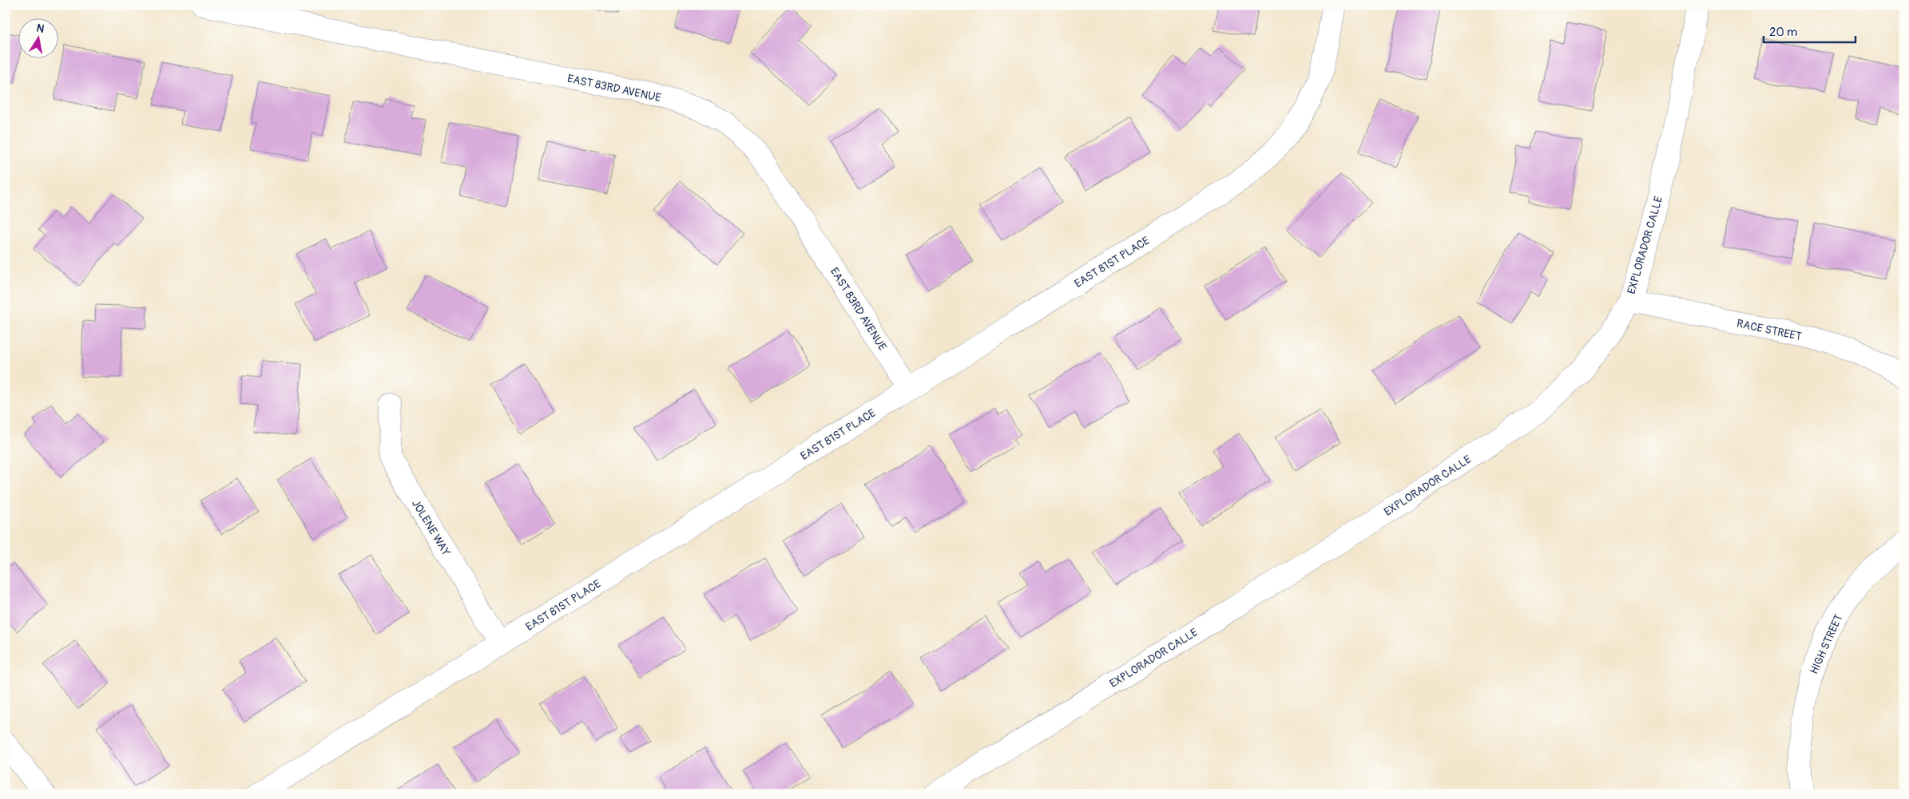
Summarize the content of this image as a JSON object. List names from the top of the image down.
{
  "streets": {
    "street": [
      "EAST 83RD AVENUE",
      "EXPLORADOR CALLE",
      "EAST 81ST PLACE",
      "RACE STREET",
      "JOLENE WAY",
      "HIGH STREET"
    ]
  },
  "crossings": [
    ["EAST 83RD AVENUE", "EAST 81ST PLACE"],
    ["EXPLORADOR CALLE", "RACE STREET"],
    ["EAST 81ST PLACE", "JOLENE WAY"]
  ],
  "scale_bar": "20 m",
  "north": "top"
}
